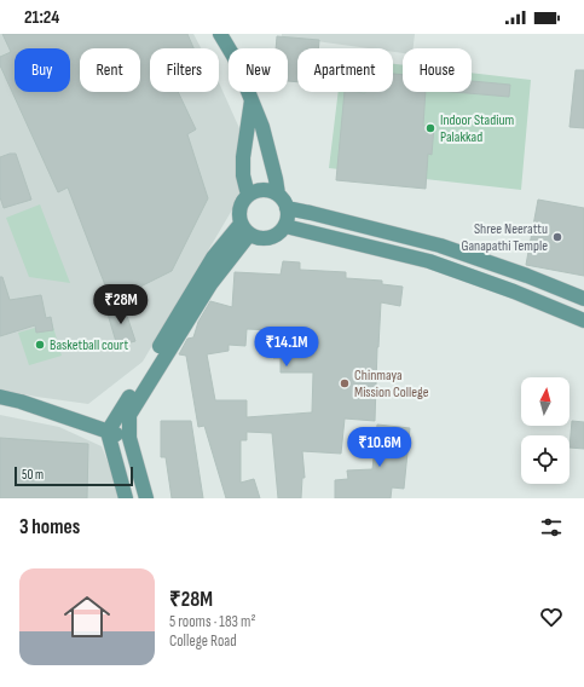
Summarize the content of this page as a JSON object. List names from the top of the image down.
{
  "places": [
    "Indoor Stadium Palakkad",
    "Shree Neerattu Ganapathi Temple",
    "Basketball court",
    "Chinmaya Mission College"
  ],
  "scale_bar": "50 m",
  "north": "top",
  "page": {
    "status": "21:24",
    "chip": [
      "Buy",
      "Rent",
      "Filters",
      "New",
      "Apartment",
      "House"
    ],
    "price": ["₹28M", "₹14.1M", "₹10.6M"],
    "scale": "50 m",
    "heading": "3 homes",
    "list": [
      {
        "name": "₹28M",
        "note": "5 rooms · 183 m² · College Road"
      }
    ]
  }
}
